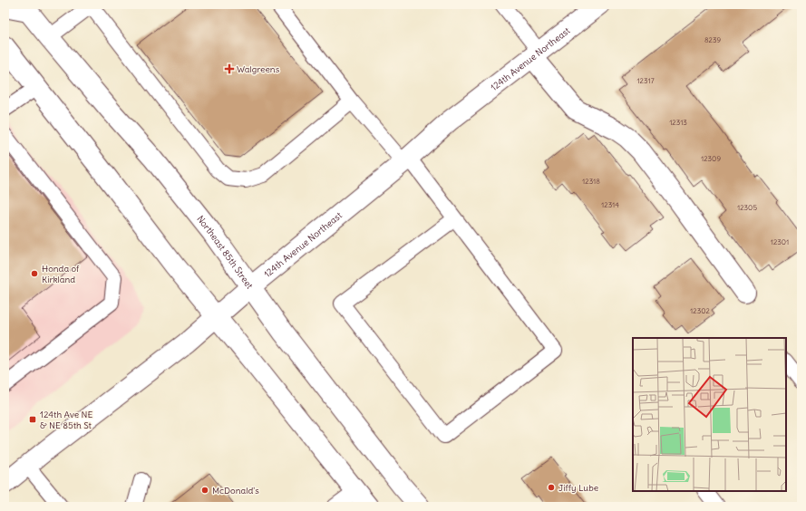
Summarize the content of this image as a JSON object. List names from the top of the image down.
{
  "streets": {
    "main road": ["124th Avenue Northeast", "Northeast 85th Street"]
  },
  "crossings": [
    ["124th Avenue Northeast", "Northeast 85th Street"]
  ],
  "places": {
    "health": ["Walgreens"],
    "other": ["Honda of Kirkland", "Jiffy Lube", "McDonald's"],
    "transit": ["124th Ave NE & NE 85th St"]
  },
  "house_numbers": [
    "8239",
    "12317",
    "12313",
    "12309",
    "12318",
    "12314",
    "12305",
    "12301",
    "12302"
  ]
}
